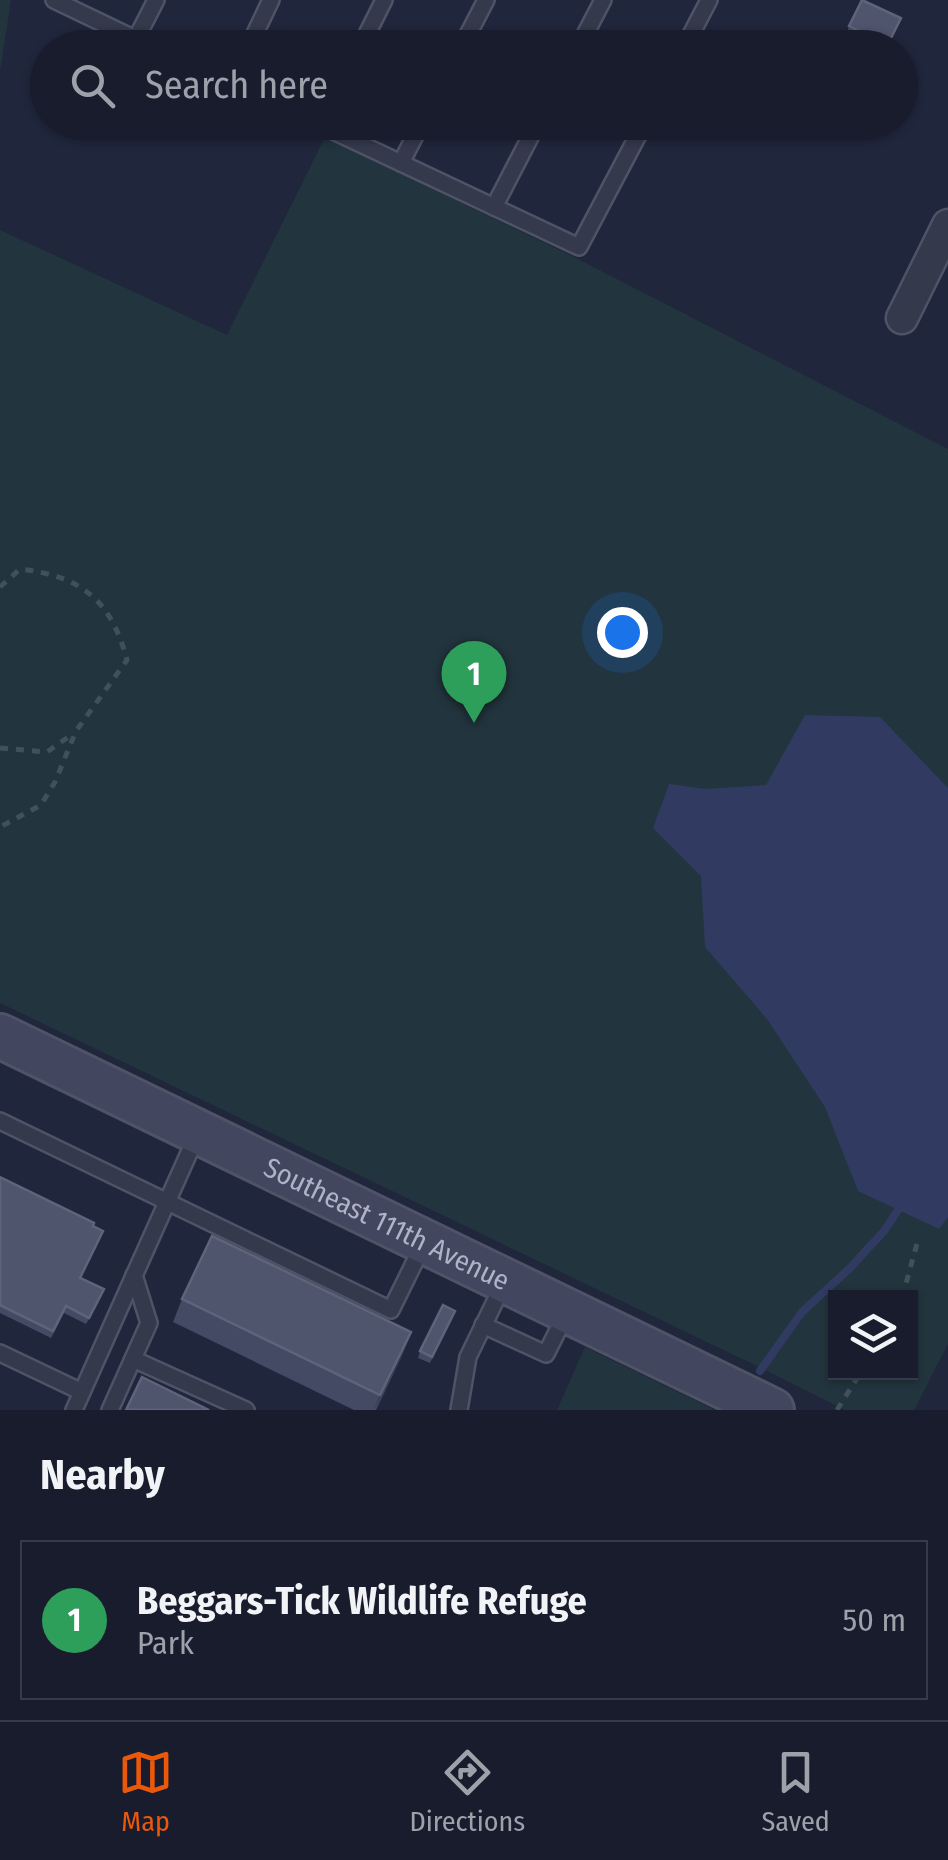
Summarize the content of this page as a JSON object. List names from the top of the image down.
{
  "streets": {
    "street": ["Southeast 111th Avenue"]
  },
  "page": {
    "search": "Search here",
    "pins": "1",
    "heading": "Nearby",
    "list": [
      {
        "mark": "1",
        "name": "Beggars-Tick Wildlife Refuge",
        "note": "Park",
        "value": "50 m"
      }
    ],
    "nav": ["Map", "Directions", "Saved"]
  }
}
